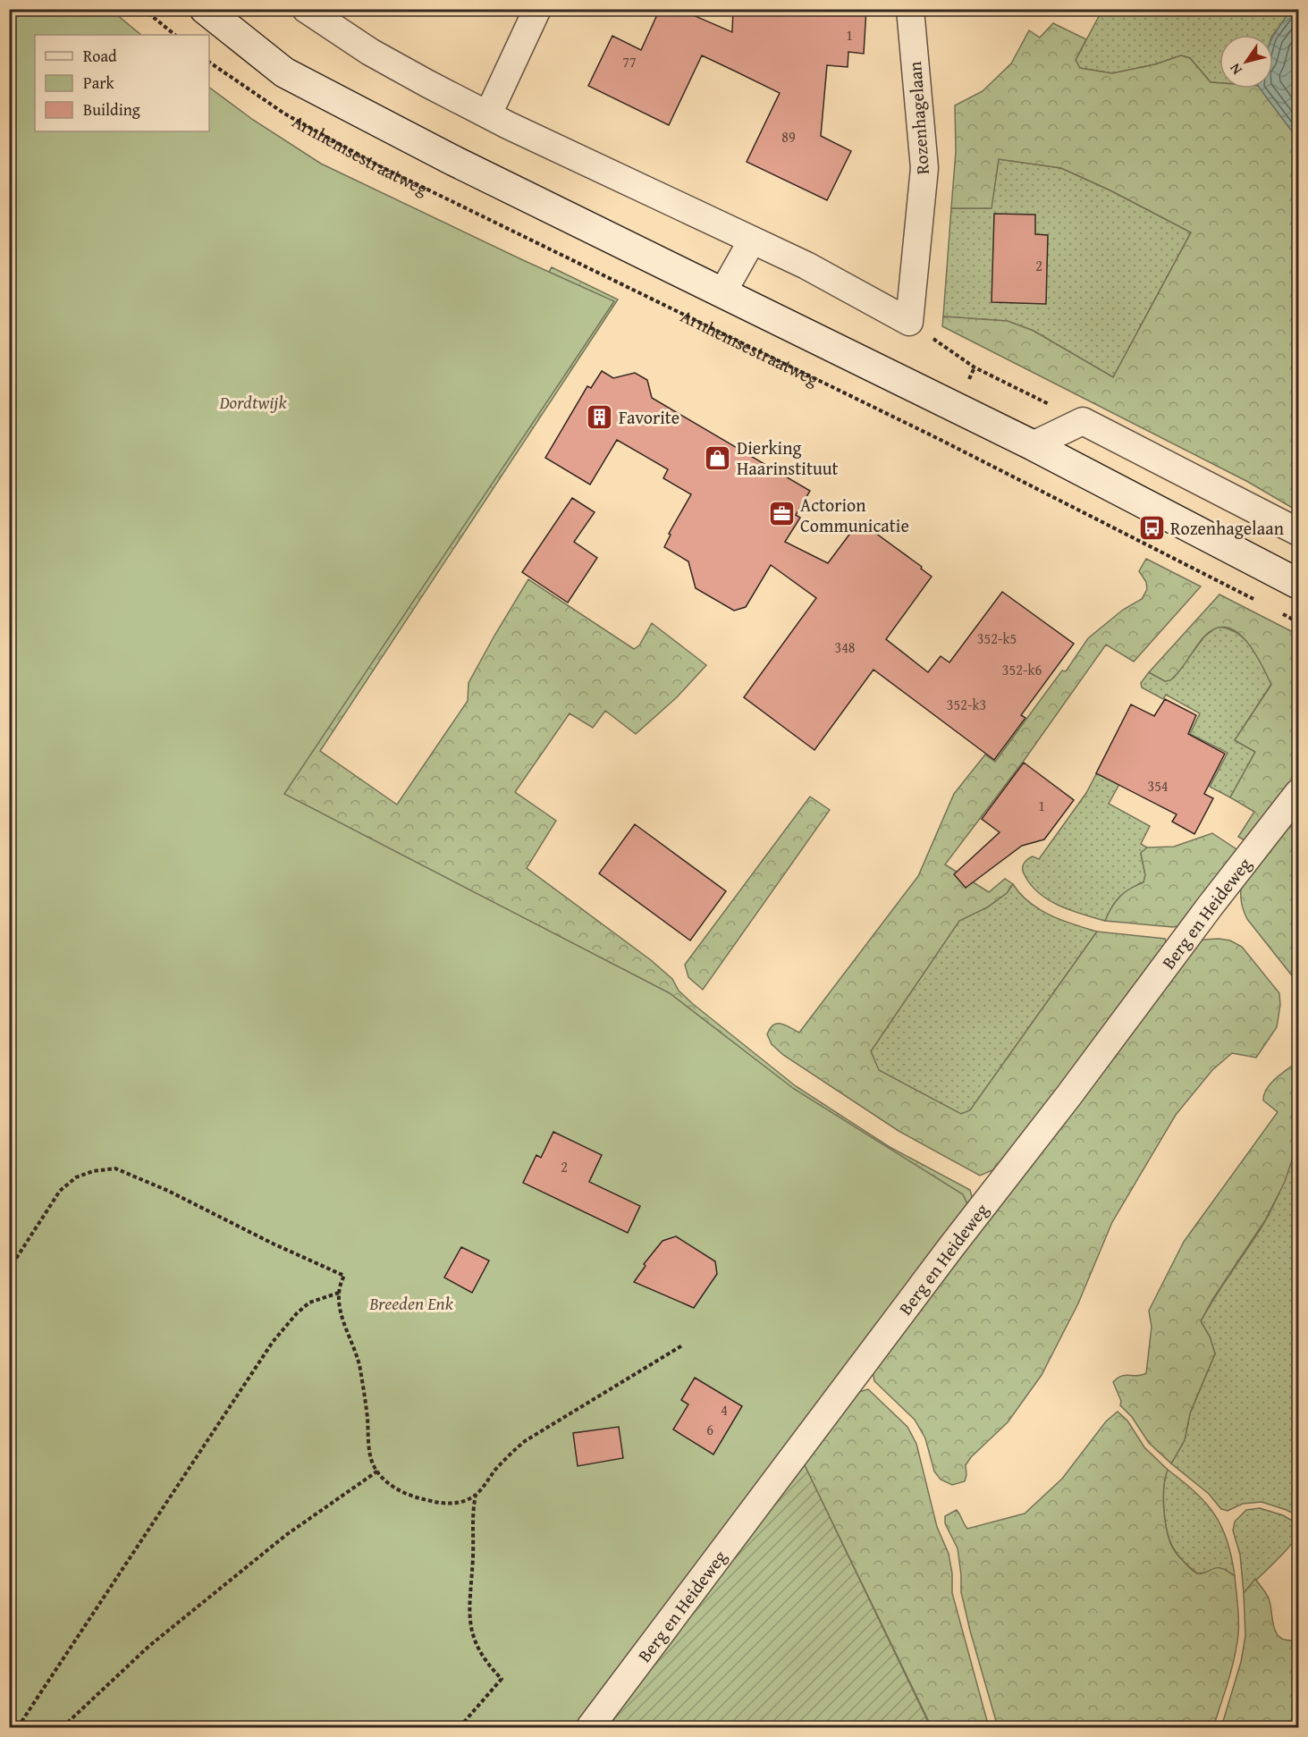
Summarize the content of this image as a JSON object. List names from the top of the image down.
{
  "streets": {
    "main road": ["Arnhemsestraatweg"],
    "street": ["Rozenhagelaan", "Berg en Heideweg"]
  },
  "parks": ["Dordtwijk", "Breeden Enk"],
  "places": {
    "building": ["Favorite"],
    "shop": ["Dierking Haarinstituut"],
    "office": ["Actorion Communicatie"],
    "bus stop": ["Rozenhagelaan"]
  },
  "house_numbers": [
    "1",
    "77",
    "89",
    "2",
    "352-k5",
    "348",
    "352-k6",
    "352-k3",
    "354",
    "1",
    "2",
    "4",
    "6"
  ],
  "legend": ["Road", "Park", "Building"],
  "north": "bottom left"
}
